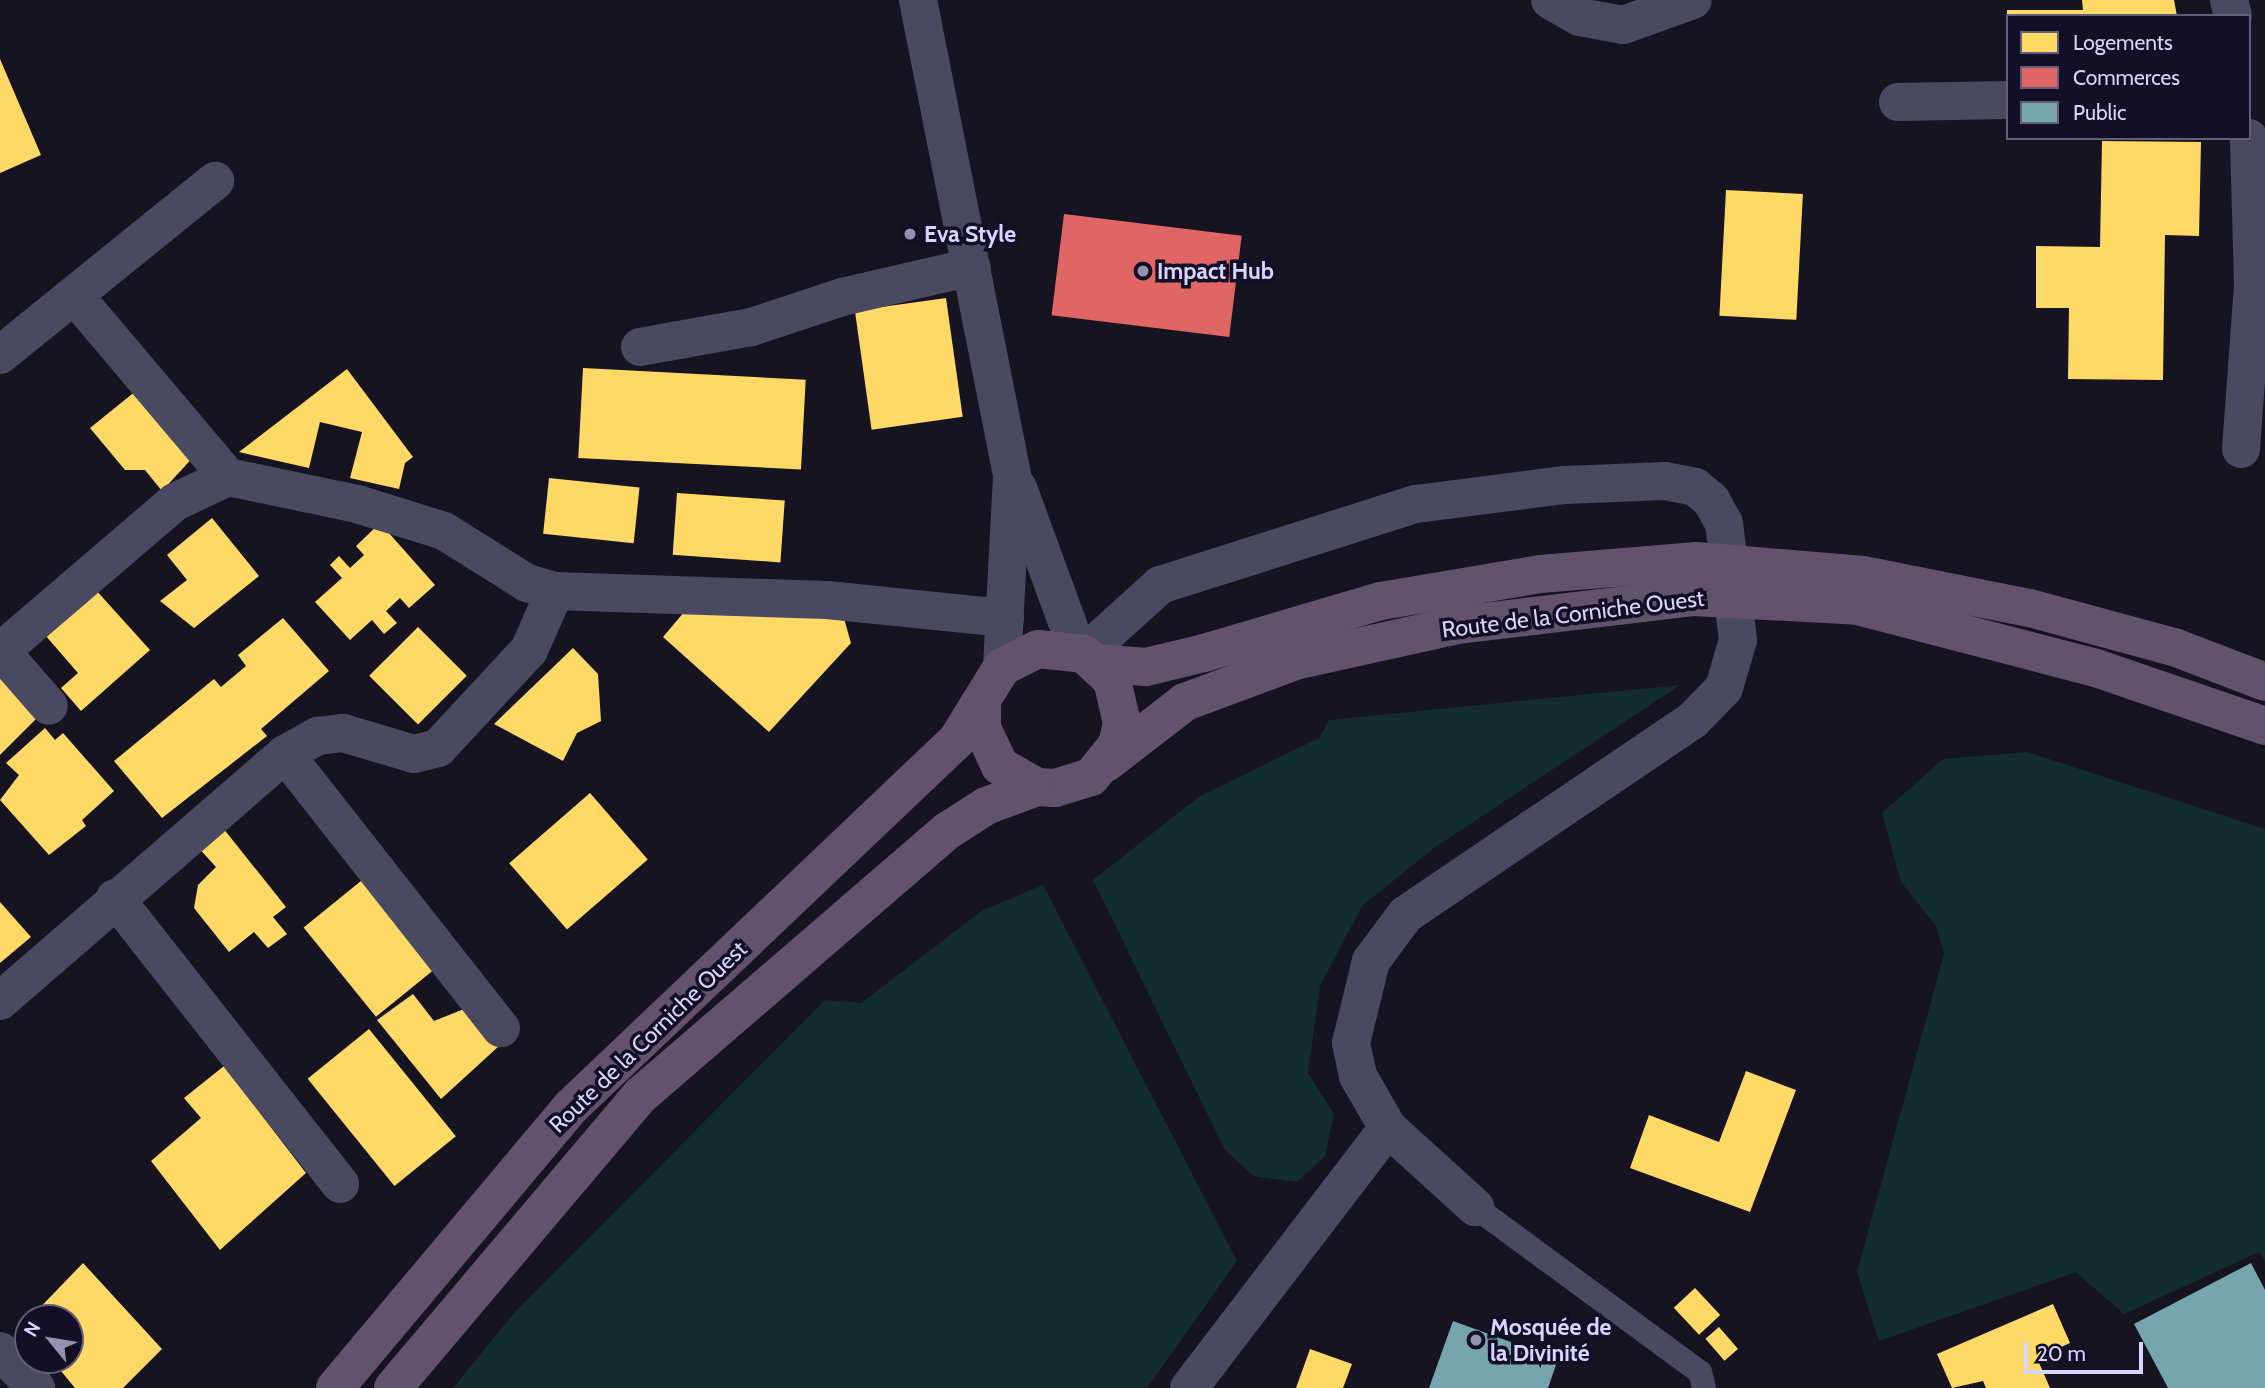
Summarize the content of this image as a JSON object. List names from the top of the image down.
{
  "streets": {
    "highway": ["Route de la Corniche Ouest"]
  },
  "places": ["Eva Style", "Impact Hub", "Mosquée de la Divinité"],
  "legend": ["Logements", "Commerces", "Public"],
  "scale_bar": "20 m",
  "north": "top left"
}
